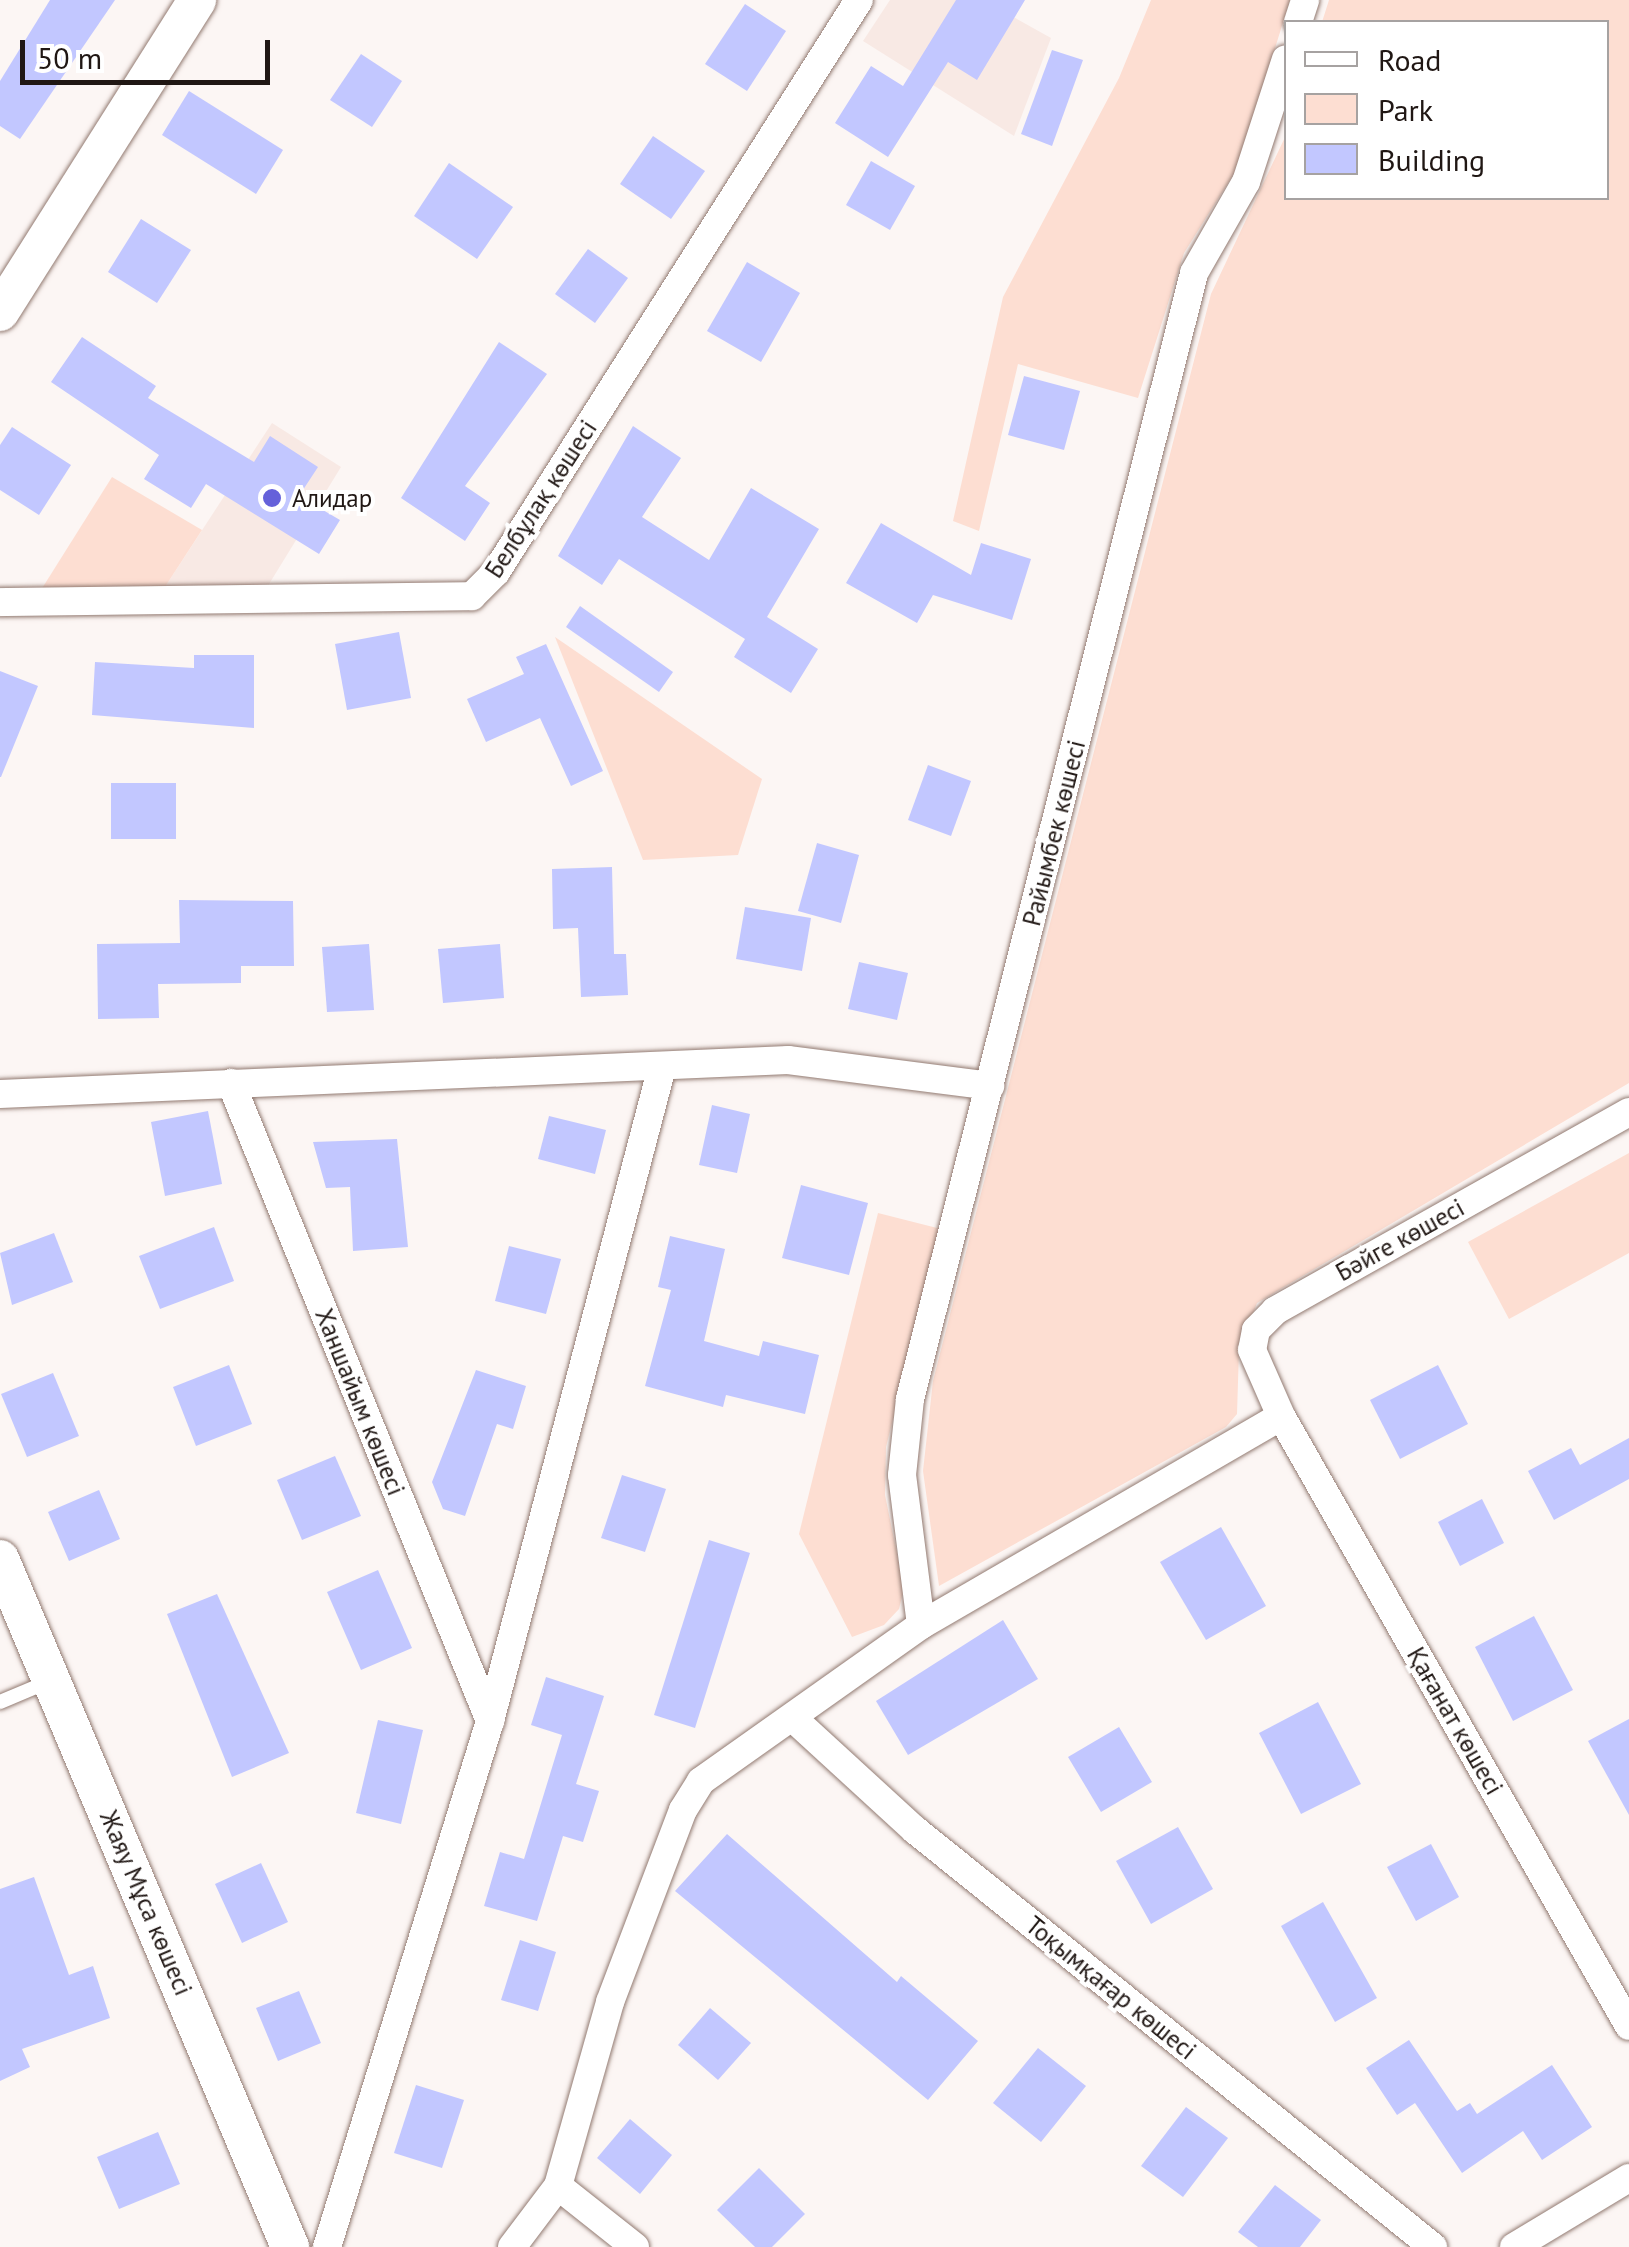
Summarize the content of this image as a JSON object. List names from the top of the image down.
{
  "streets": {
    "street": [
      "Белбұлақ көшесі",
      "Райымбек көшесі",
      "Бәйге көшесі",
      "Ханшайым көшесі",
      "Қағанат көшесі",
      "Жаяу Мұса көшесі",
      "Тоқымқағар көшесі"
    ]
  },
  "crossings": [
    ["Бәйге көшесі", "Қағанат көшесі"]
  ],
  "places": ["Алидар"],
  "legend": ["Road", "Park", "Building"],
  "scale_bar": "50 m"
}
